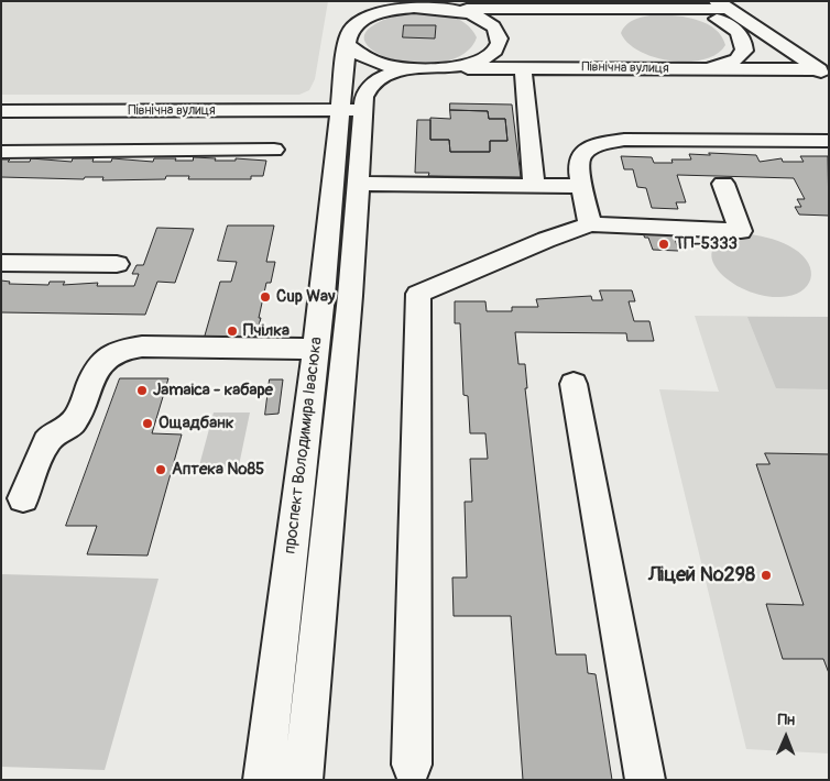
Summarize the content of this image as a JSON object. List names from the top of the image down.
{
  "streets": {
    "street": ["Північна вулиця", "проспект Володимира Івасюка"]
  },
  "crossings": [
    ["Північна вулиця", "проспект Володимира Івасюка"]
  ],
  "places": [
    "ТП-5333",
    "Cup Way",
    "Пчілка",
    "Jamaica - кабаре",
    "Ощадбанк",
    "Аптека №85",
    "Ліцей №298"
  ],
  "north": "top"
}
